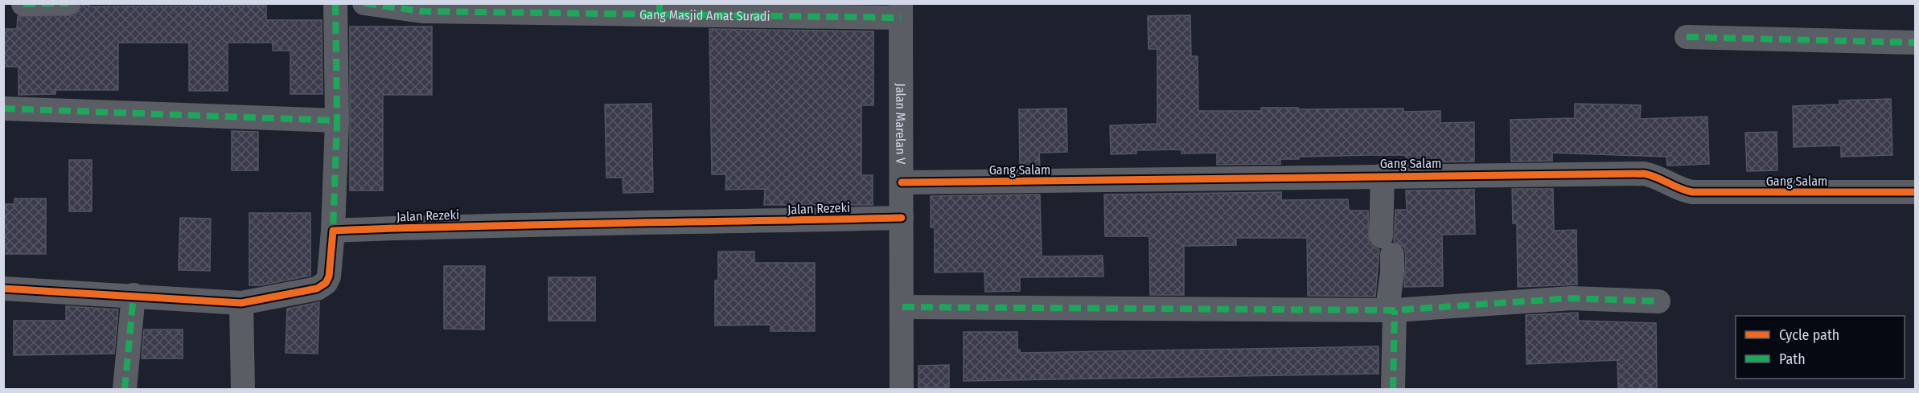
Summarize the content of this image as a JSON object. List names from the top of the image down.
{
  "streets": {
    "street": [
      "Gang Masjid Amat Suradi",
      "Jalan Marelan V",
      "Gang Salam",
      "Jalan Rezeki"
    ]
  },
  "crossings": [
    ["Gang Masjid Amat Suradi", "Jalan Marelan V"],
    ["Jalan Marelan V", "Gang Salam"],
    ["Jalan Marelan V", "Jalan Rezeki"]
  ],
  "legend": ["Cycle path", "Path"]
}
